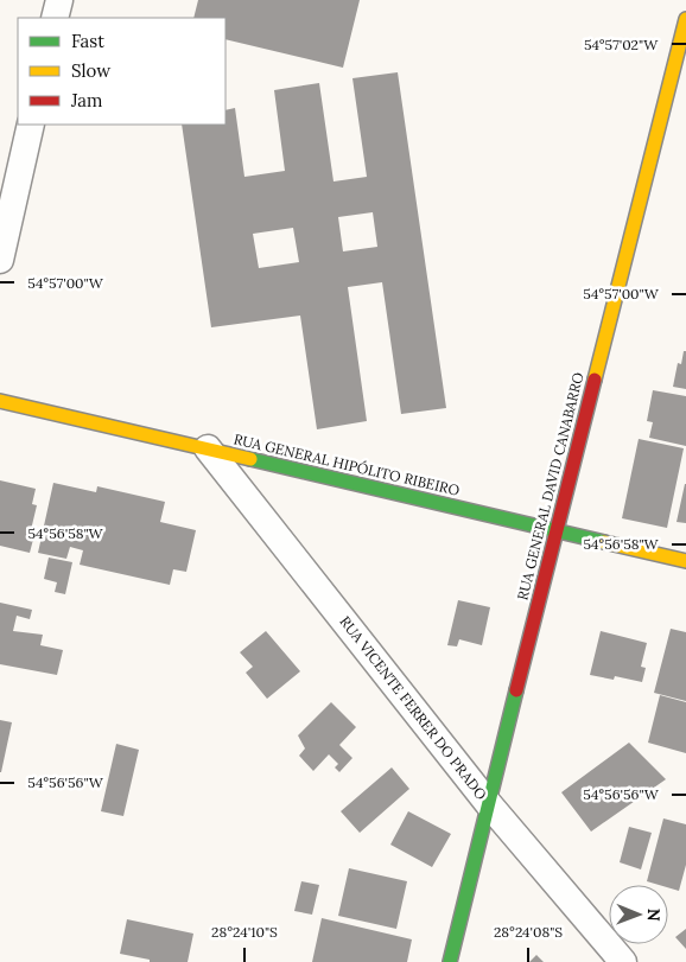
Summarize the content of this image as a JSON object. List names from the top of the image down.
{
  "streets": {
    "street": ["RUA GENERAL HIPÓLITO RIBEIRO", "RUA GENERAL DAVID CANABARRO", "RUA VICENTE FERRER DO PRADO"]
  },
  "crossings": [
    ["RUA GENERAL HIPÓLITO RIBEIRO", "RUA GENERAL DAVID CANABARRO"],
    ["RUA GENERAL HIPÓLITO RIBEIRO", "RUA VICENTE FERRER DO PRADO"],
    ["RUA GENERAL DAVID CANABARRO", "RUA VICENTE FERRER DO PRADO"]
  ],
  "legend": ["Fast", "Slow", "Jam"],
  "north": "right",
  "coordinates": [
    "54°57'02\"W",
    "54°57'00\"W",
    "54°56'58\"W",
    "54°56'56\"W",
    "28°24'10\"S",
    "28°24'08\"S"
  ]
}
